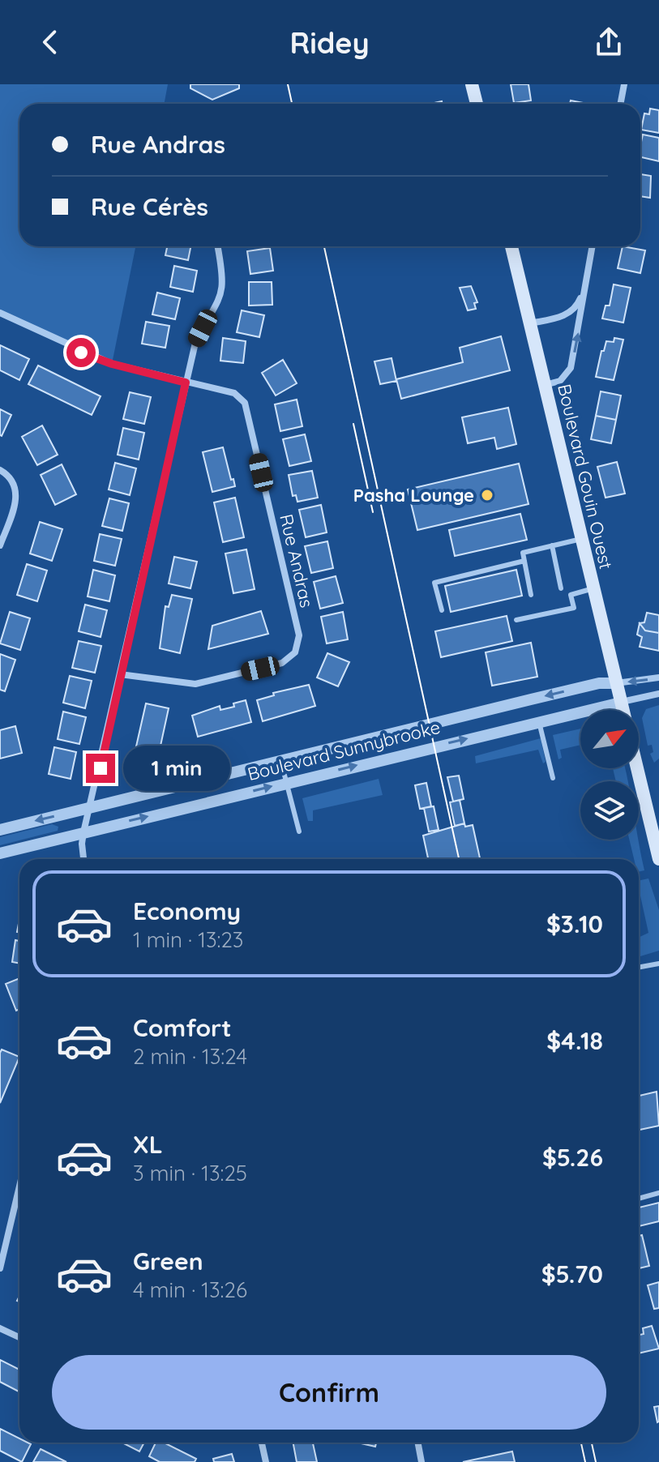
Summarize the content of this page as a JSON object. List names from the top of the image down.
{
  "streets": {
    "main road": ["Boulevard Gouin Ouest"],
    "street": ["Rue Andras", "Boulevard Sunnybrooke"]
  },
  "crossings": [
    ["Boulevard Gouin Ouest", "Boulevard Sunnybrooke"]
  ],
  "places": ["Pasha Lounge"],
  "north": "top right",
  "page": {
    "header": "Ridey",
    "banner": ["Rue Andras", "Rue Cérès"],
    "bubble": "1 min",
    "list": [
      {
        "name": "Economy",
        "note": "1 min · 13:23",
        "value": "$3.10"
      },
      {
        "name": "Comfort",
        "note": "2 min · 13:24",
        "value": "$4.18"
      },
      {
        "name": "XL",
        "note": "3 min · 13:25",
        "value": "$5.26"
      },
      {
        "name": "Green",
        "note": "4 min · 13:26",
        "value": "$5.70"
      }
    ],
    "buttons": "Confirm"
  }
}
